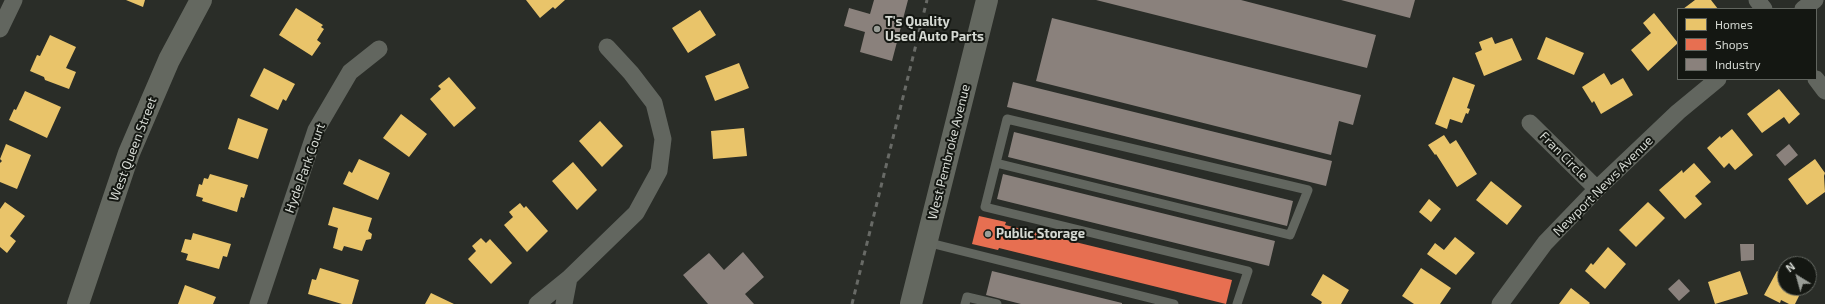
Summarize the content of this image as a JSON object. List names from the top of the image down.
{
  "streets": {
    "main road": ["West Queen Street", "West Pembroke Avenue"],
    "street": ["Fran Circle", "Hyde Park Court", "Newport News Avenue"]
  },
  "crossings": [
    ["Fran Circle", "Newport News Avenue"]
  ],
  "places": ["T's Quality Used Auto Parts", "Public Storage"],
  "legend": ["Homes", "Shops", "Industry"],
  "north": "top left"
}
